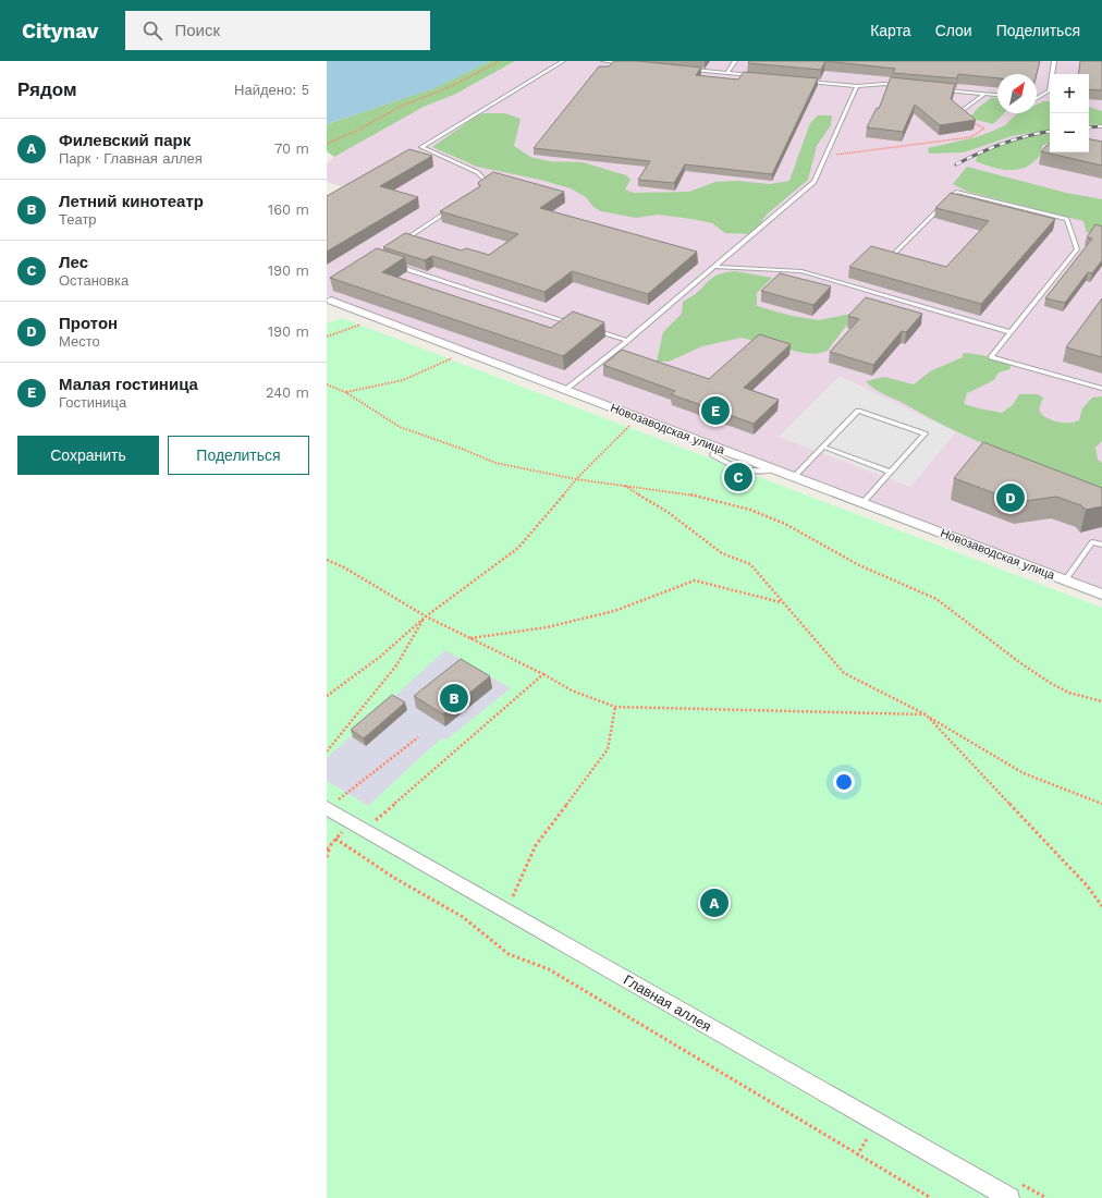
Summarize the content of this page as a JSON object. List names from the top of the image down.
{
  "streets": {
    "street": ["Новозаводская улица", "Главная аллея"]
  },
  "north": "top right",
  "page": {
    "header": "Citynav",
    "search": "Поиск",
    "nav": ["Карта", "Слои", "Поделиться"],
    "heading": ["Рядом", "Найдено: 5"],
    "map_buttons": ["+", "−"],
    "list": [
      {
        "mark": "A",
        "name": "Филевский парк",
        "note": "Парк · Главная аллея",
        "value": "70 m"
      },
      {
        "mark": "B",
        "name": "Летний кинотеатр",
        "note": "Театр",
        "value": "160 m"
      },
      {
        "mark": "C",
        "name": "Лес",
        "note": "Остановка",
        "value": "190 m"
      },
      {
        "mark": "D",
        "name": "Протон",
        "note": "Место",
        "value": "190 m"
      },
      {
        "mark": "E",
        "name": "Малая гостиница",
        "note": "Гостиница",
        "value": "240 m"
      }
    ],
    "pins": [
      "E",
      "C",
      "D",
      "B",
      "A"
    ],
    "buttons": ["Сохранить", "Поделиться"]
  }
}
